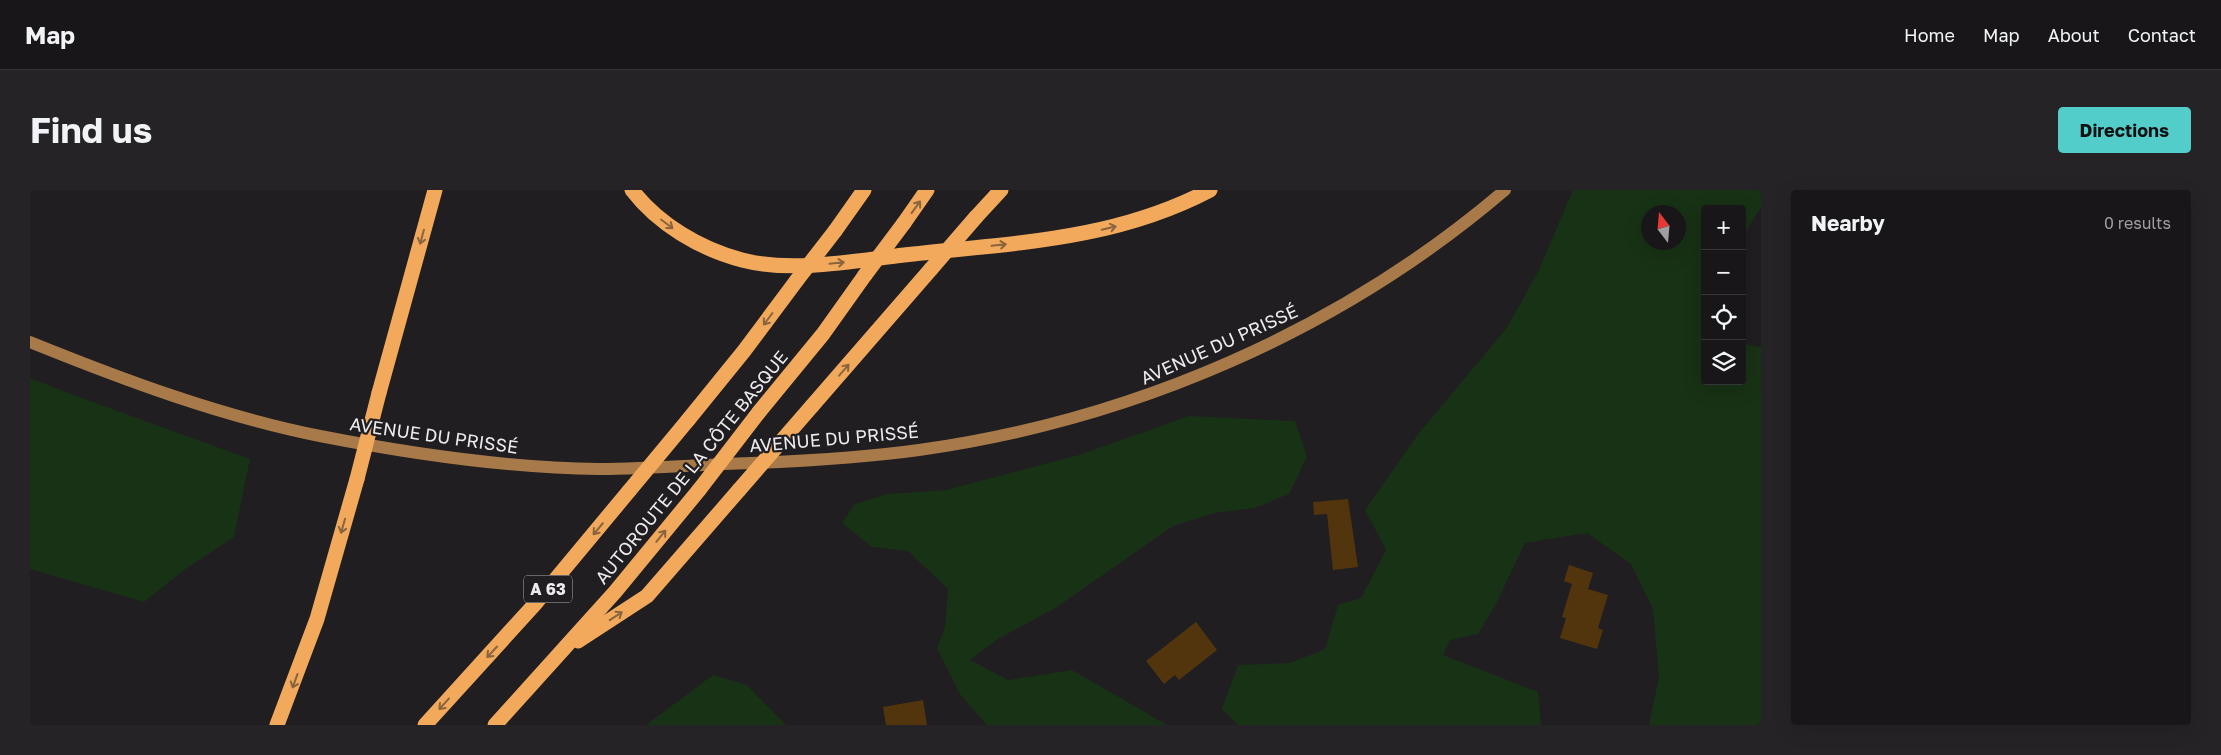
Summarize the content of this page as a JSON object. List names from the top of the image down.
{
  "streets": {
    "highway": ["AUTOROUTE DE LA CÔTE BASQUE", "A 63"],
    "main road": ["AVENUE DU PRISSÉ"]
  },
  "north": "top",
  "page": {
    "header": "Map",
    "nav": [
      "Home",
      "Map",
      "About",
      "Contact"
    ],
    "buttons": "Directions",
    "title": "Find us",
    "heading": ["Nearby", "0 results"],
    "map_buttons": ["+", "−"]
  }
}
